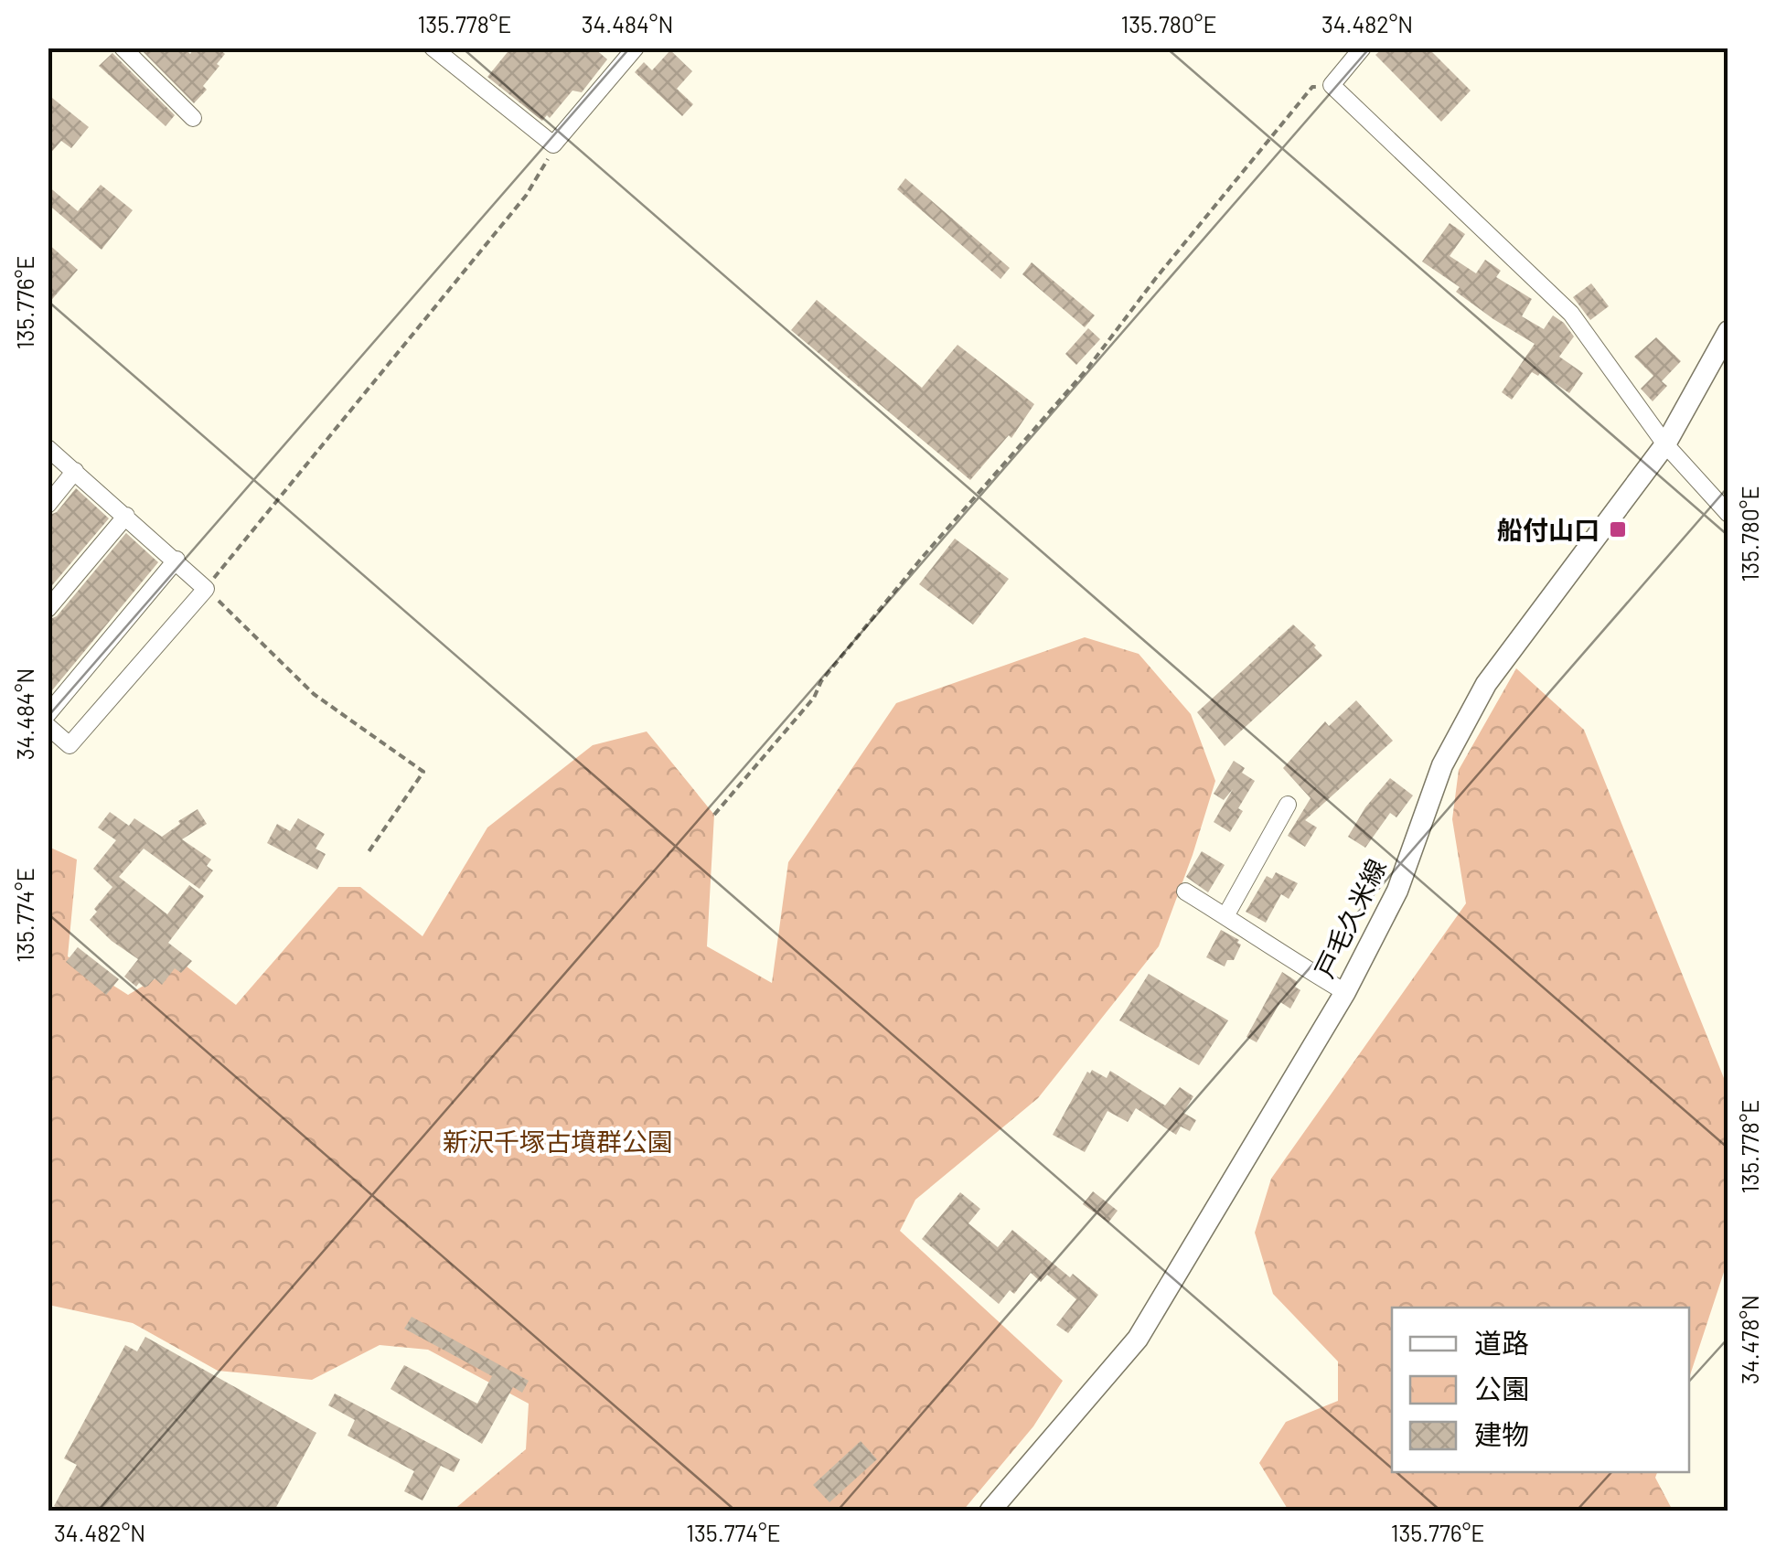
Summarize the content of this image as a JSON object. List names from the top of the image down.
{
  "streets": {
    "main road": ["戸毛久米線"]
  },
  "parks": ["新沢千塚古墳群公園"],
  "places": {
    "transit": ["船付山口"]
  },
  "legend": ["道路", "公園", "建物"],
  "coordinates": [
    "135.778°E",
    "34.484°N",
    "135.780°E",
    "34.482°N",
    "135.776°E",
    "135.774°E",
    "34.478°N"
  ]
}
